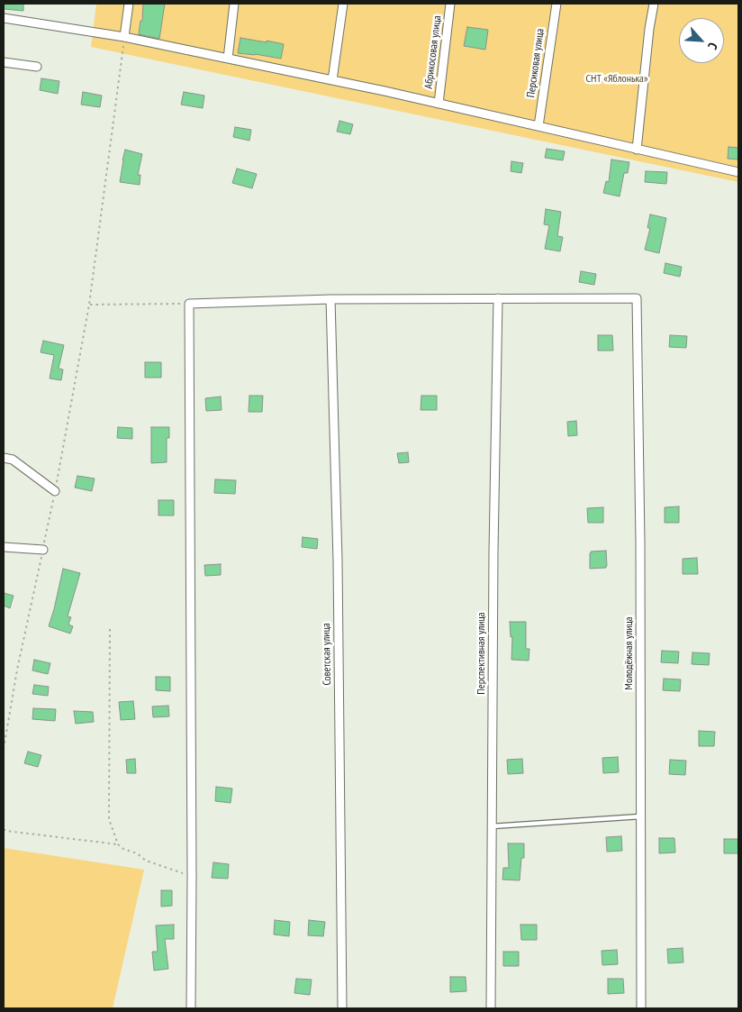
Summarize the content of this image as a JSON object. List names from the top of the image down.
{
  "streets": {
    "street": [
      "Абрикосовая улица",
      "Персиковая улица",
      "Перспективная улица",
      "Молодёжная улица",
      "Советская улица"
    ]
  },
  "crossings": [
    ["Перспективная улица", "Молодёжная улица"]
  ],
  "parks": ["СНТ «Яблонька»"],
  "north": "bottom right"
}
